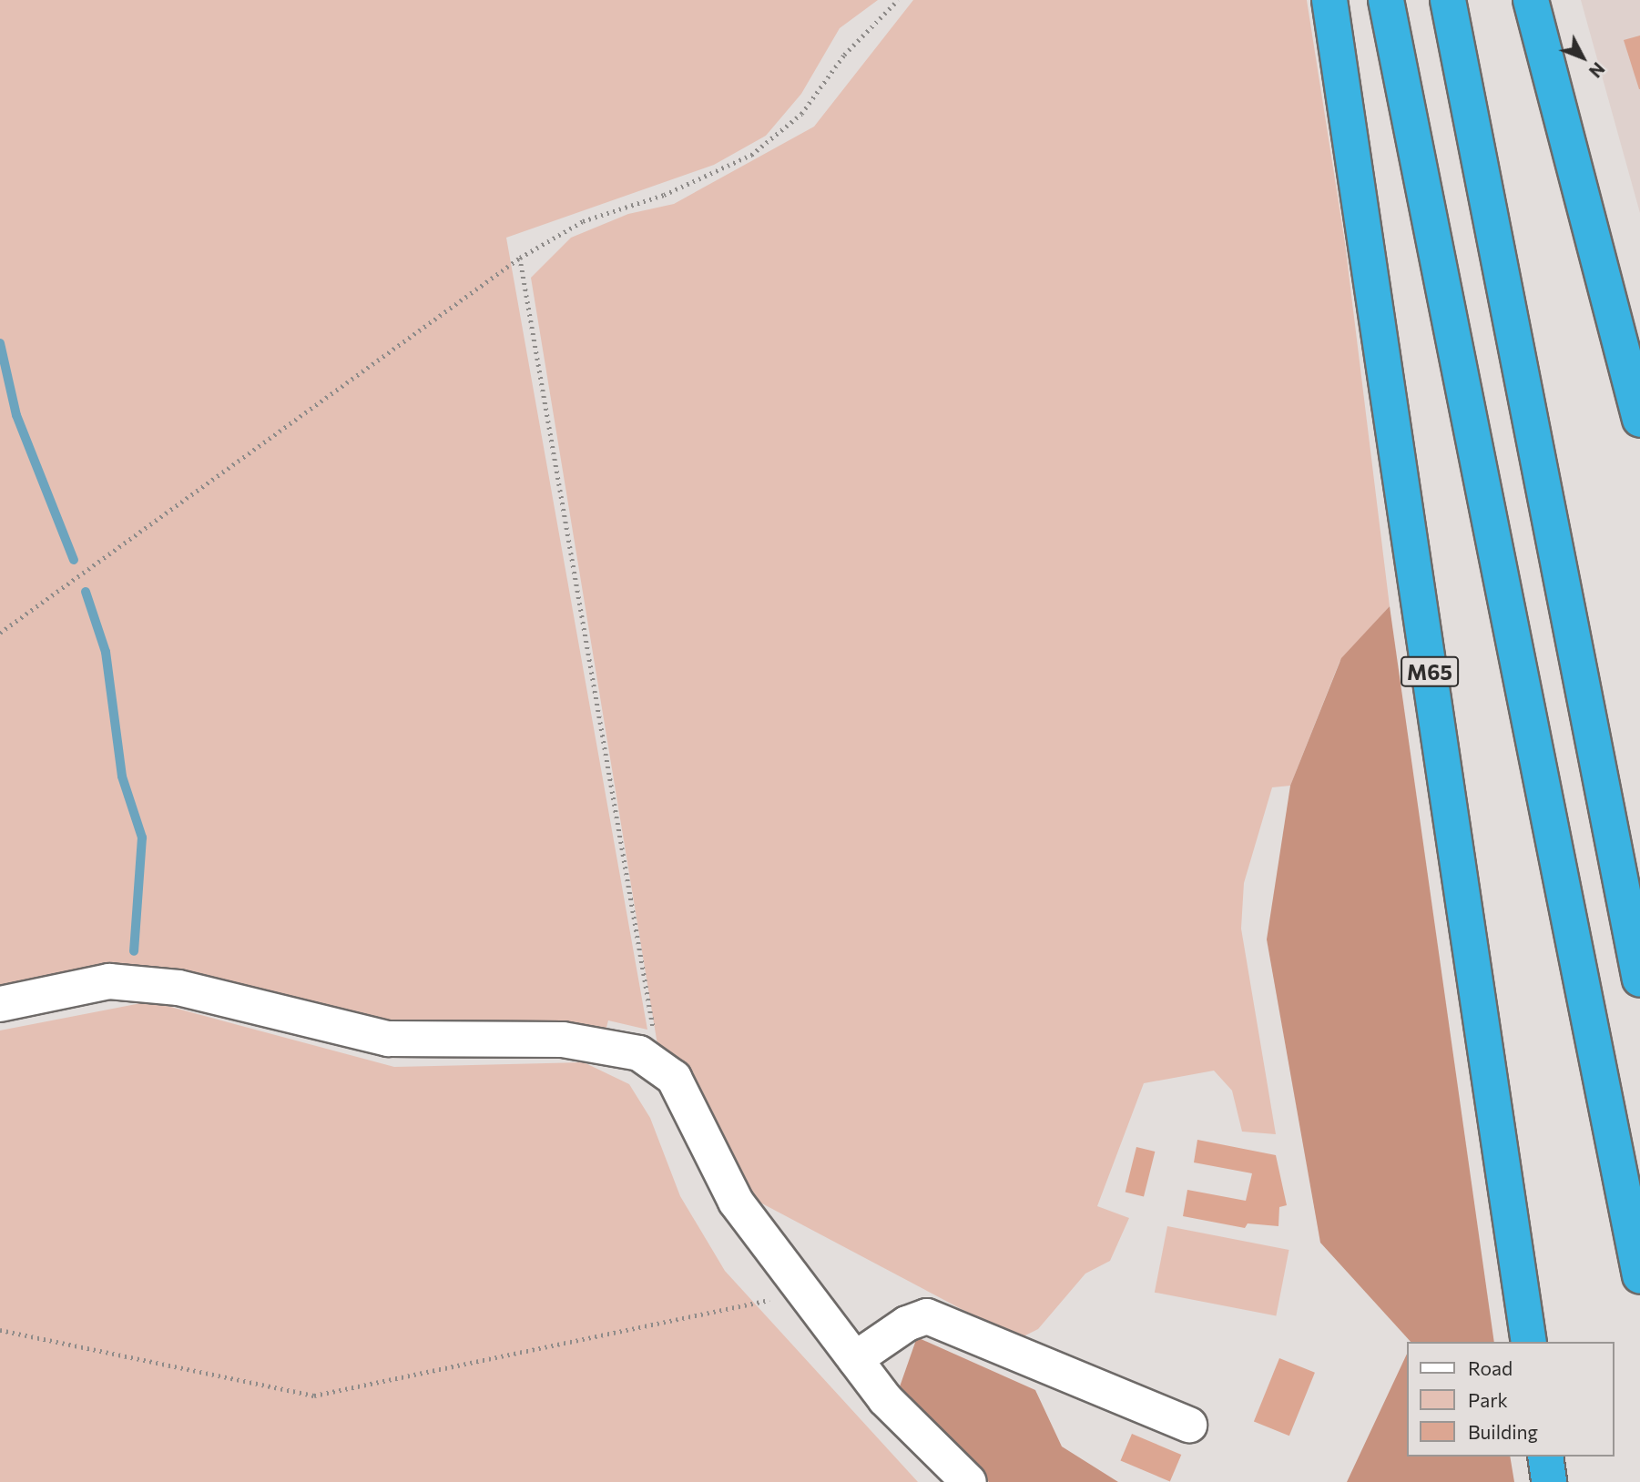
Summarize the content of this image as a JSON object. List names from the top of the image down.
{
  "streets": {
    "highway": ["M65"]
  },
  "legend": ["Road", "Park", "Building"],
  "north": "bottom right"
}
